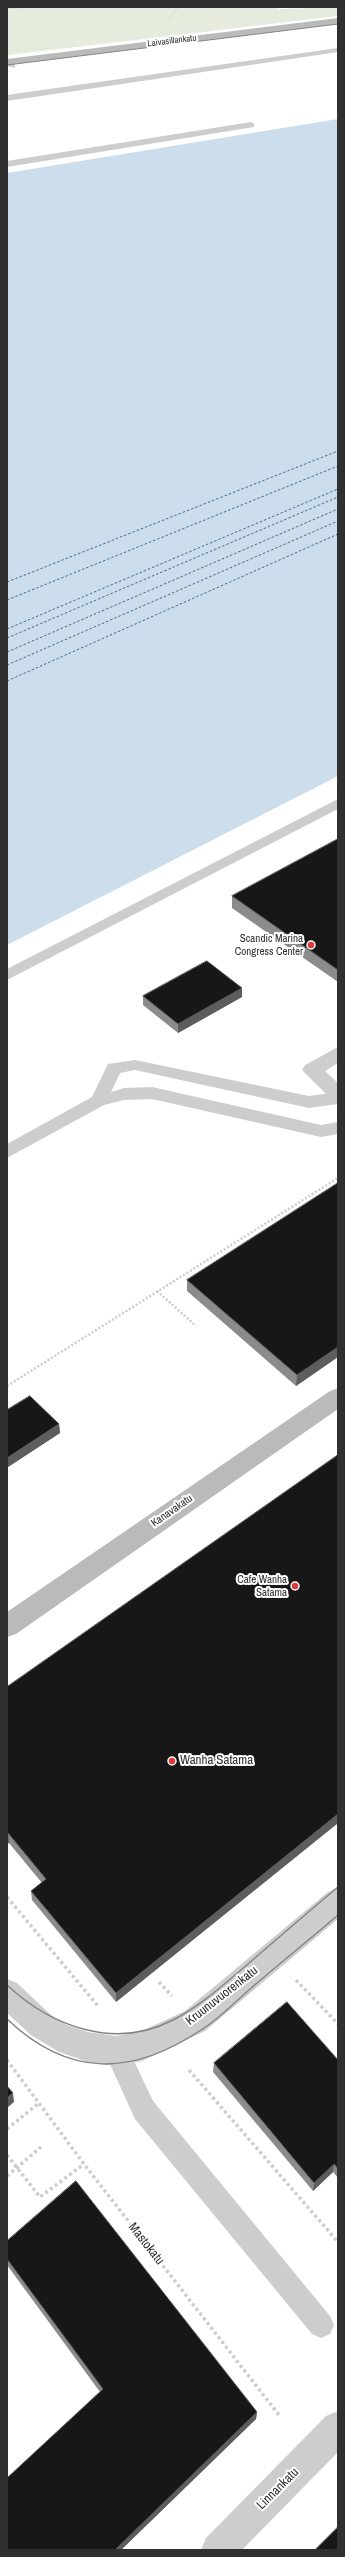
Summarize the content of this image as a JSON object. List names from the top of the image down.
{
  "streets": {
    "main road": ["Laivasillankatu", "Kanavakatu"],
    "street": ["Kruunuvuorenkatu", "Linnankatu"],
    "path": ["Mastokatu"]
  },
  "places": ["Scandic Marina Congress Center", "Cafe Wanha Satama", "Wanha Satama"]
}
